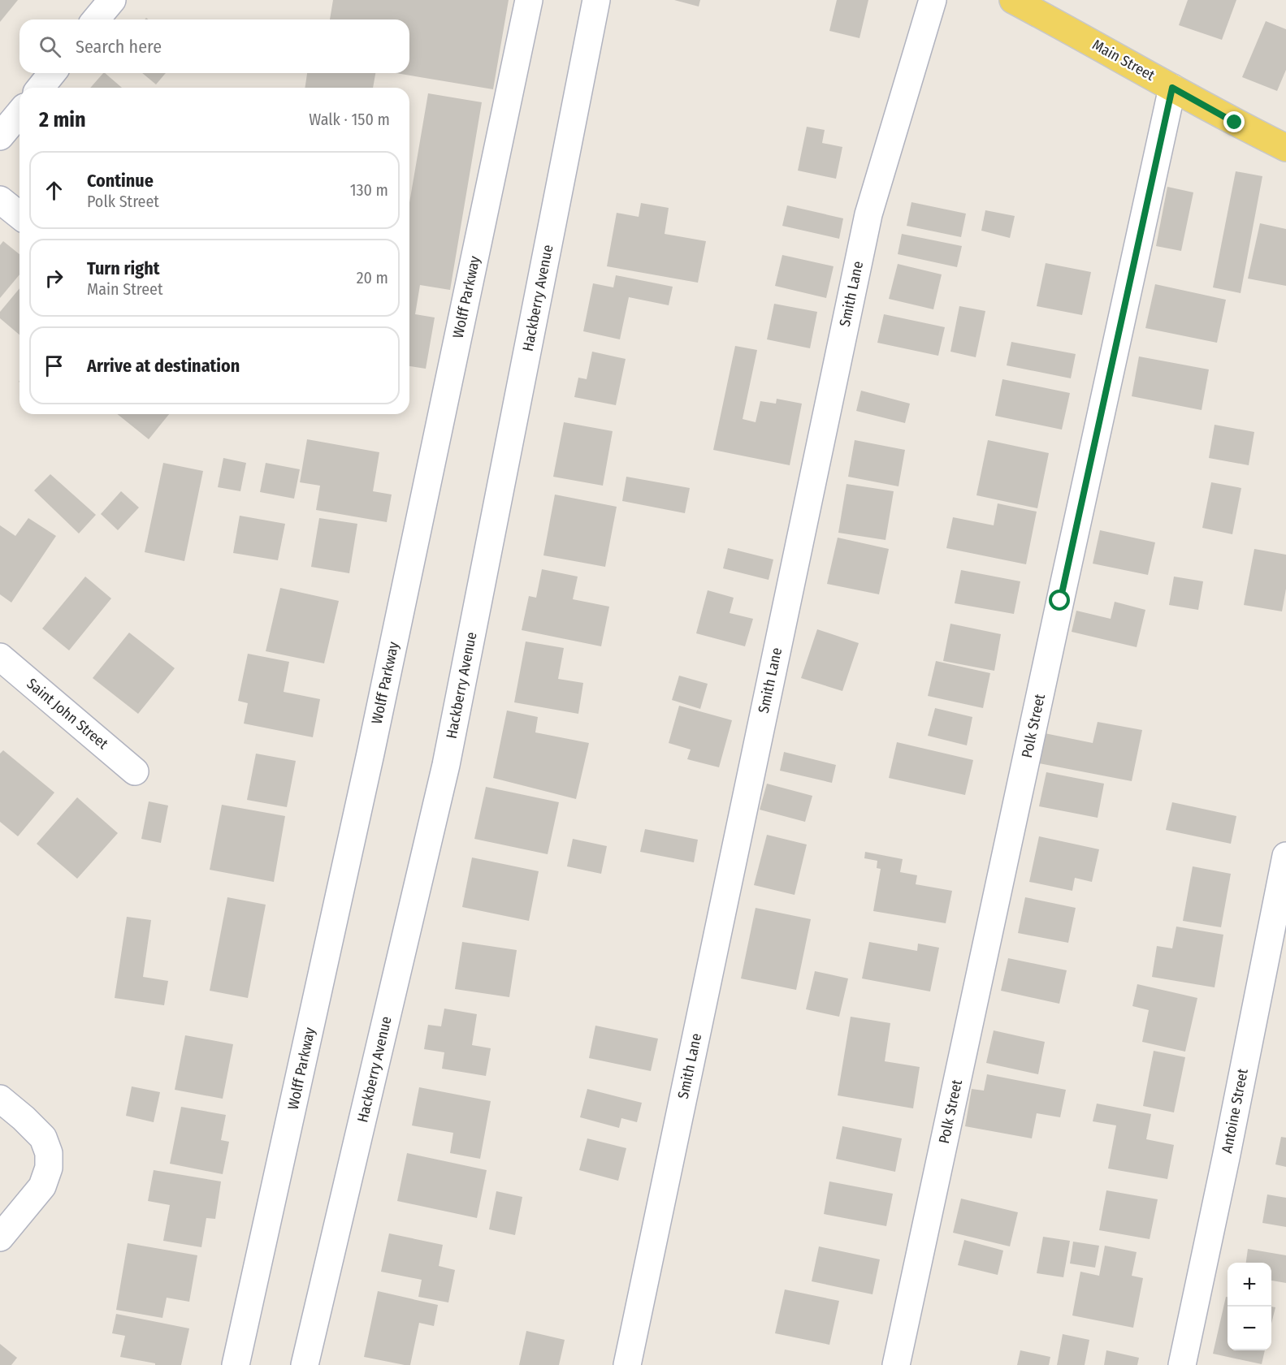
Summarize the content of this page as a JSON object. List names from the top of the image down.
{
  "streets": {
    "main road": ["Main Street"],
    "street": [
      "Smith Lane",
      "Wolff Parkway",
      "Hackberry Avenue",
      "Saint John Street",
      "Polk Street",
      "Antoine Street"
    ]
  },
  "crossings": [
    ["Main Street", "Polk Street"]
  ],
  "page": {
    "search": "Search here",
    "heading": ["2 min", "Walk · 150 m"],
    "list": [
      ["Continue", "Polk Street", "130 m"],
      ["Turn right", "Main Street", "20 m"],
      "Arrive at destination"
    ],
    "map_buttons": ["+", "−"]
  }
}
